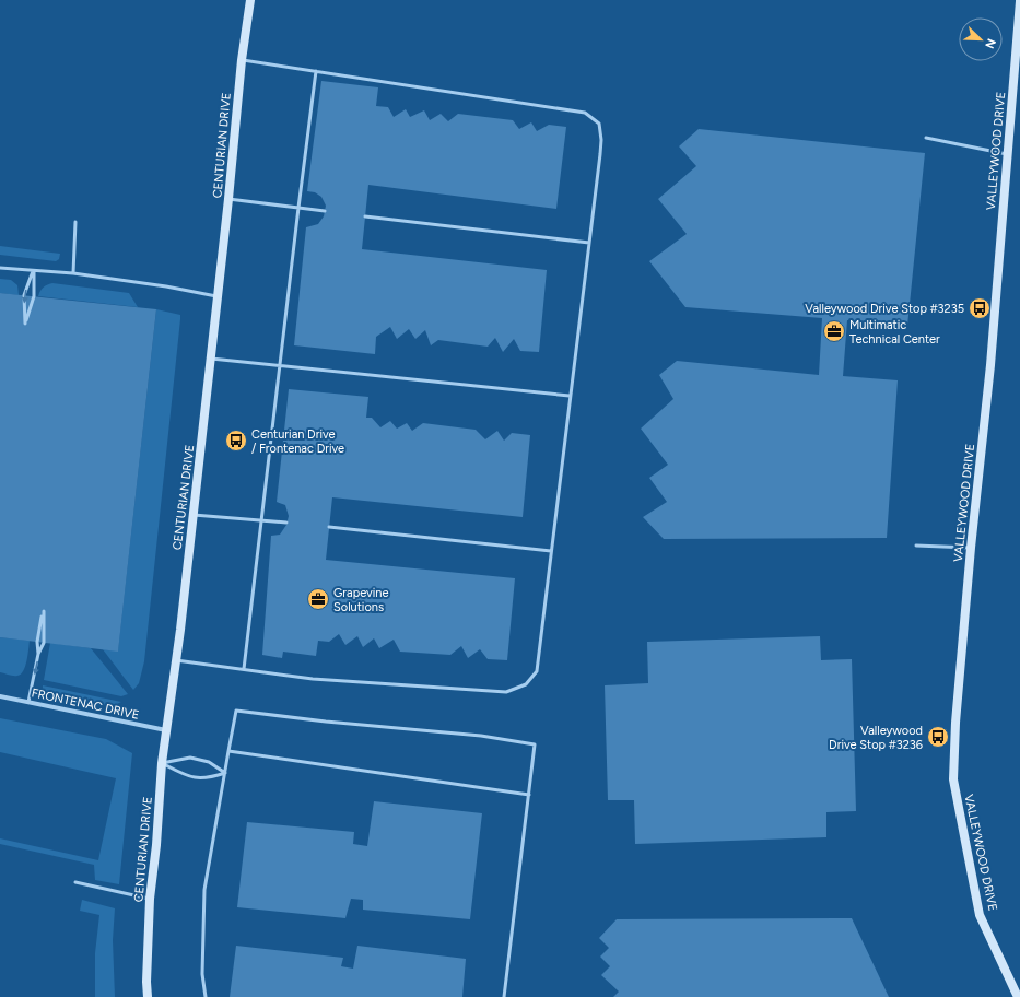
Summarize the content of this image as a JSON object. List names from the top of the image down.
{
  "streets": {
    "street": ["CENTURIAN DRIVE", "VALLEYWOOD DRIVE", "FRONTENAC DRIVE"]
  },
  "crossings": [
    ["CENTURIAN DRIVE", "FRONTENAC DRIVE"]
  ],
  "places": {
    "bus stop": ["Valleywood Drive Stop #3235", "Centurian Drive / Frontenac Drive", "Valleywood Drive Stop #3236"],
    "office": ["Multimatic Technical Center", "Grapevine Solutions"]
  },
  "north": "bottom right"
}
